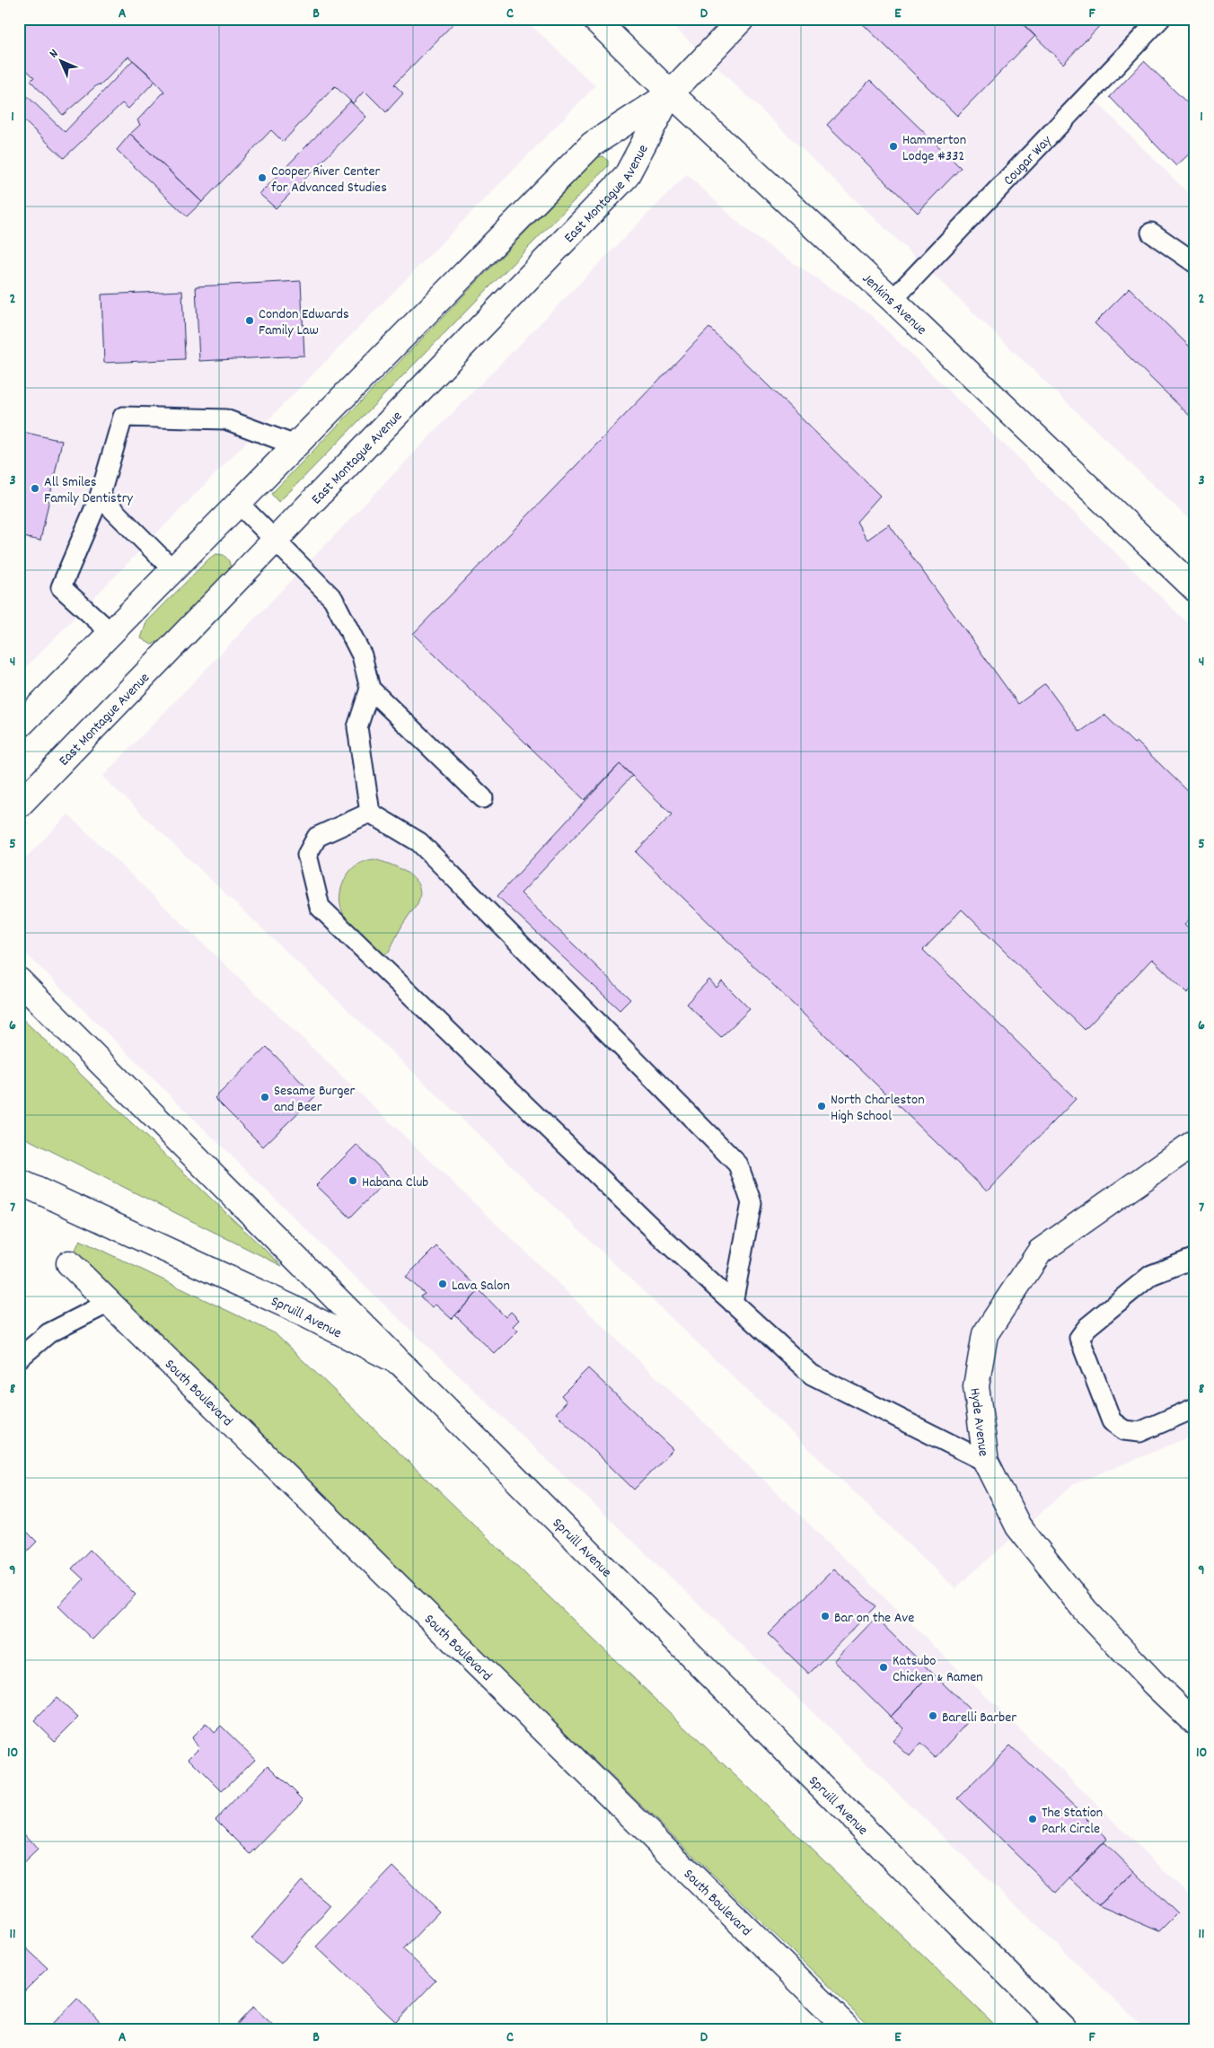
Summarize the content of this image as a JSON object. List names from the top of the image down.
{
  "streets": {
    "street": [
      "East Montague Avenue",
      "Jenkins Avenue",
      "Spruill Avenue",
      "South Boulevard",
      "Hyde Avenue"
    ],
    "lane": ["Cougar Way"]
  },
  "crossings": [
    ["Cougar Way", "Jenkins Avenue"],
    ["East Montague Avenue", "Jenkins Avenue"]
  ],
  "places": [
    "Hammerton Lodge #332",
    "Cooper River Center for Advanced Studies",
    "Condon Edwards Family Law",
    "All Smiles Family Dentistry",
    "Sesame Burger and Beer",
    "North Charleston High School",
    "Habana Club",
    "Lava Salon",
    "Bar on the Ave",
    "Katsubo Chicken & Ramen",
    "Barelli Barber",
    "The Station Park Circle"
  ],
  "north": "top left",
  "grid": {
    "columns": [
      "A",
      "B",
      "C",
      "D",
      "E",
      "F"
    ],
    "rows": [
      "1",
      "2",
      "3",
      "4",
      "5",
      "6",
      "7",
      "8",
      "9",
      "10",
      "11"
    ]
  }
}
